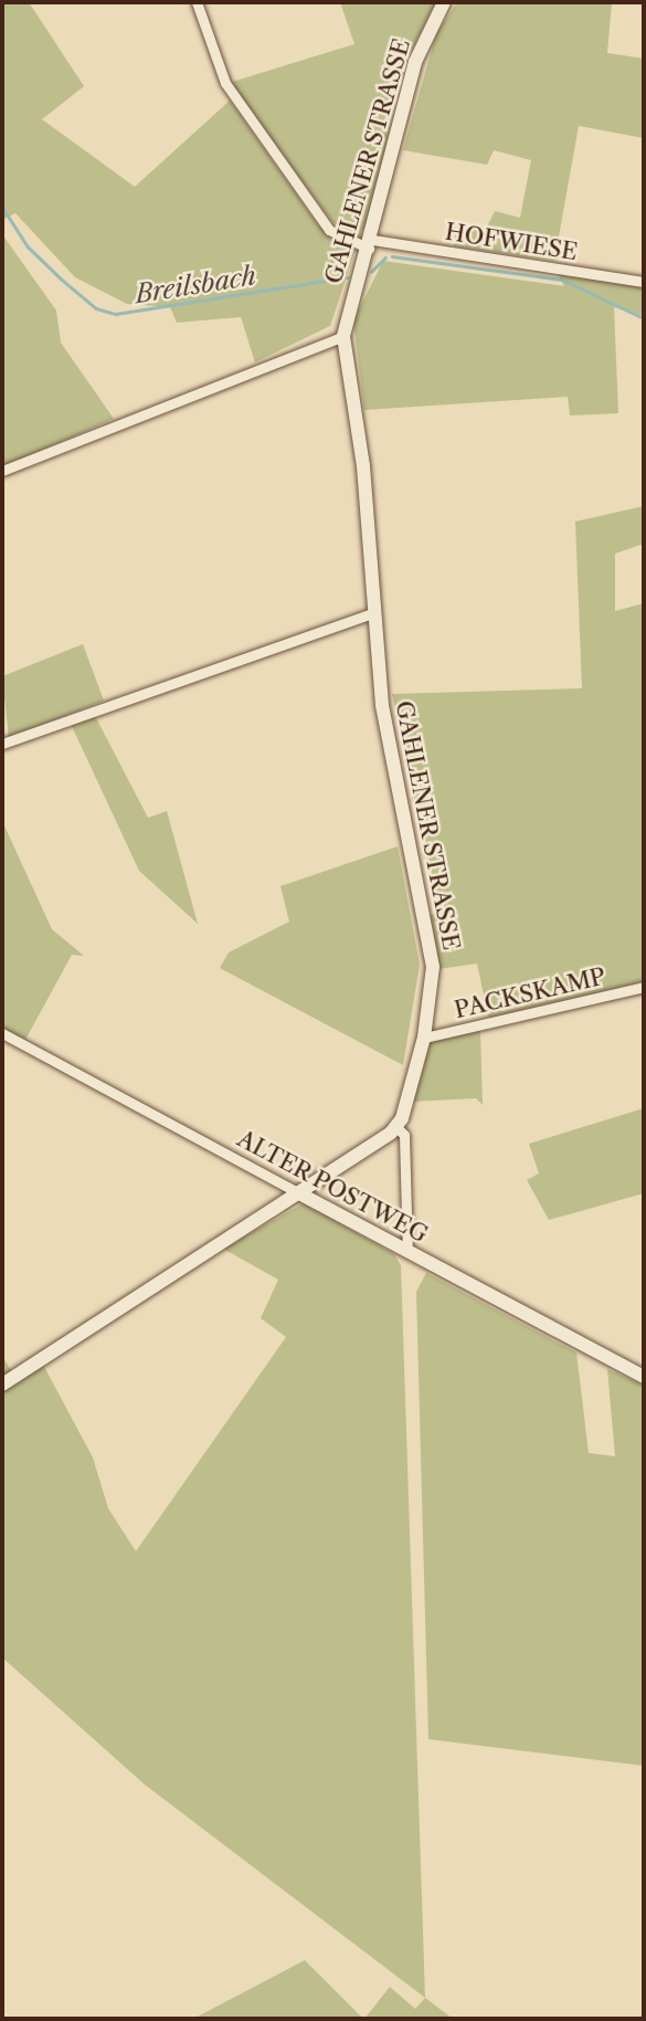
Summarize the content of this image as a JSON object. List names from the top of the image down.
{
  "streets": {
    "street": [
      "GAHLENER STRASSE",
      "HOFWIESE",
      "PACKSKAMP",
      "ALTER POSTWEG"
    ]
  },
  "crossings": [
    ["GAHLENER STRASSE", "HOFWIESE"],
    ["GAHLENER STRASSE", "PACKSKAMP"]
  ],
  "water": ["Breilsbach"]
}
